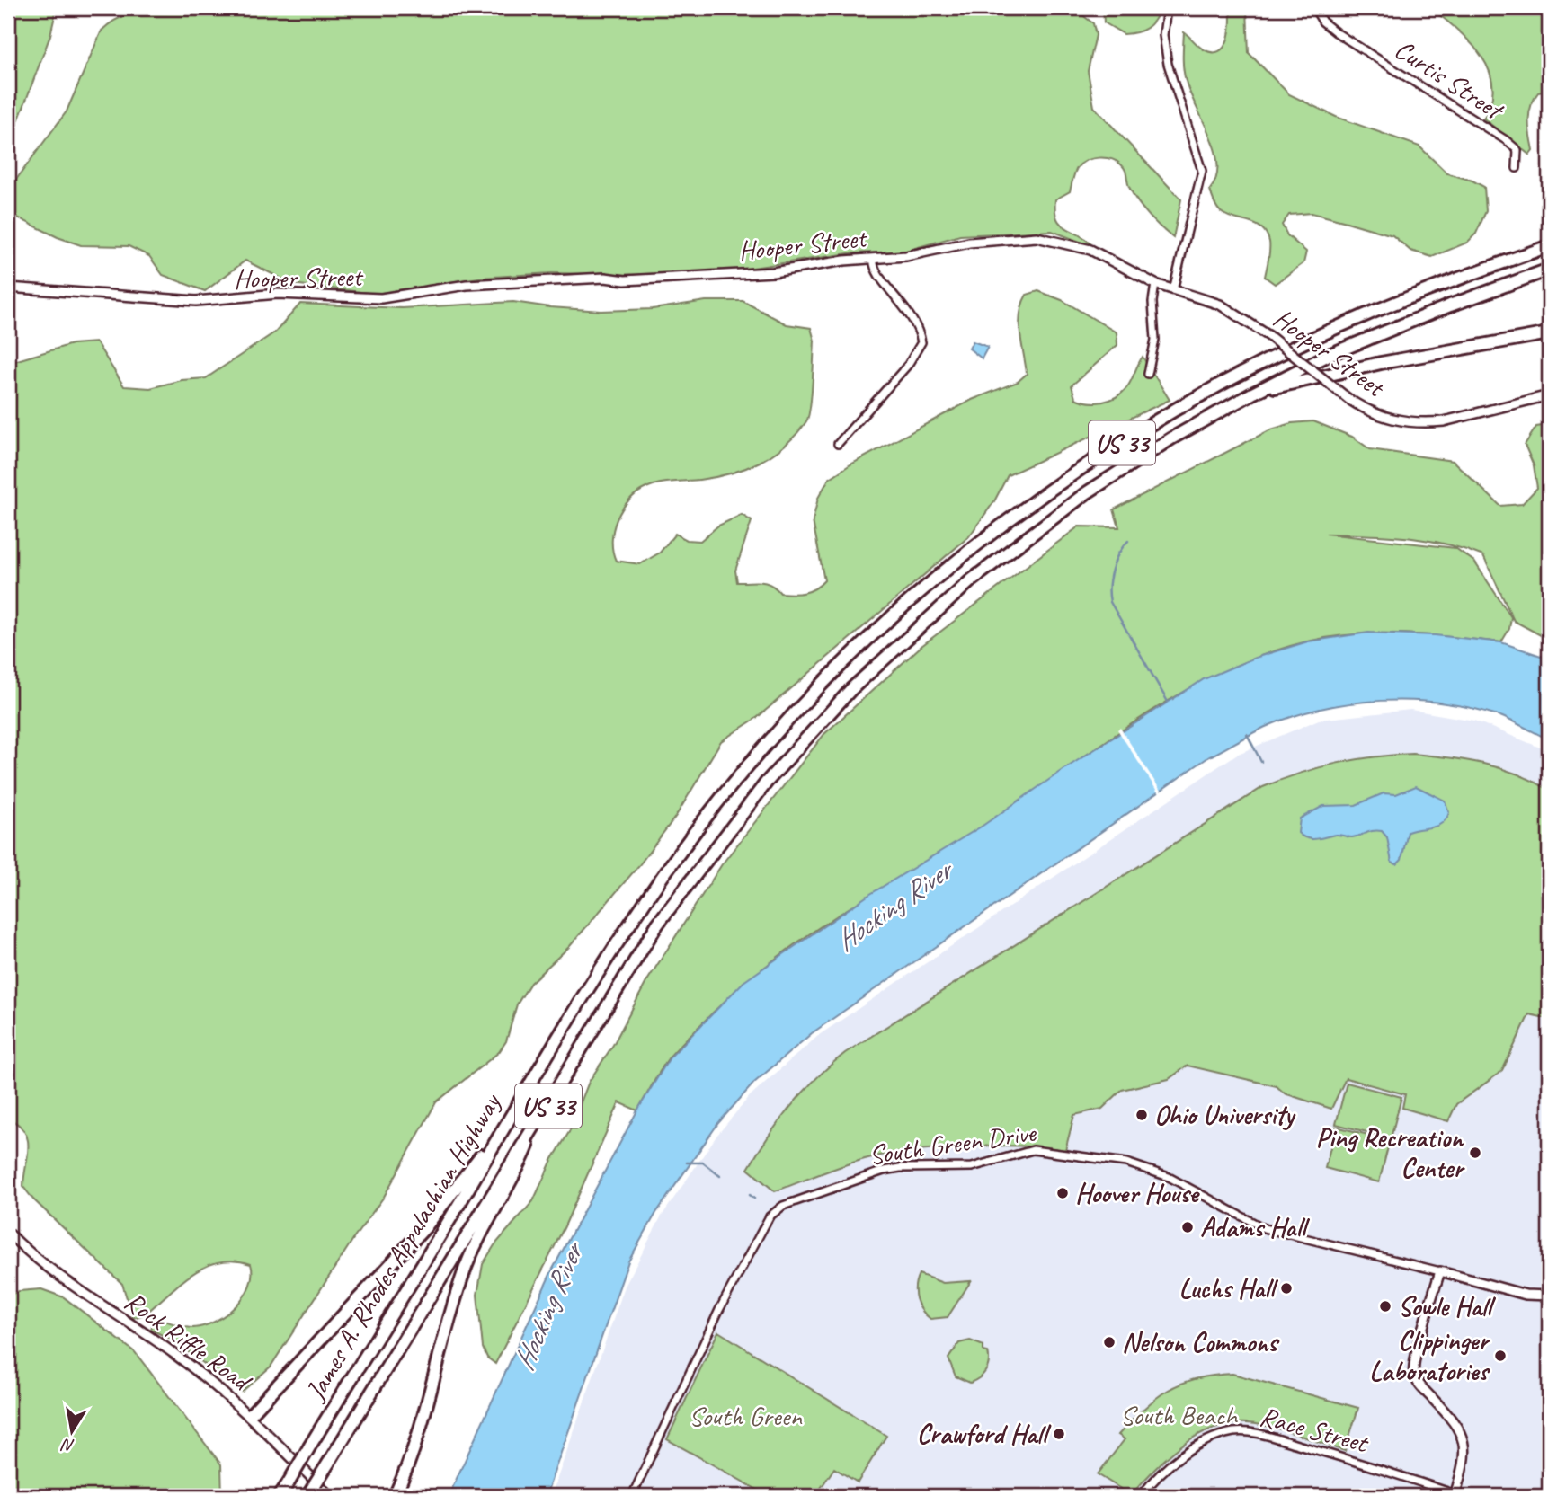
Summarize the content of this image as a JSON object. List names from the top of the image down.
{
  "streets": {
    "highway": ["US 33", "James A. Rhodes Appalachian Highway"],
    "street": [
      "Curtis Street",
      "Hooper Street",
      "South Green Drive",
      "Rock Riffle Road",
      "Race Street"
    ]
  },
  "water": ["Hocking River"],
  "parks": ["South Beach", "South Green"],
  "places": [
    "Ohio University",
    "Ping Recreation Center",
    "Hoover House",
    "Adams Hall",
    "Luchs Hall",
    "Sowle Hall",
    "Nelson Commons",
    "Clippinger Laboratories",
    "Crawford Hall"
  ],
  "north": "bottom"
}
